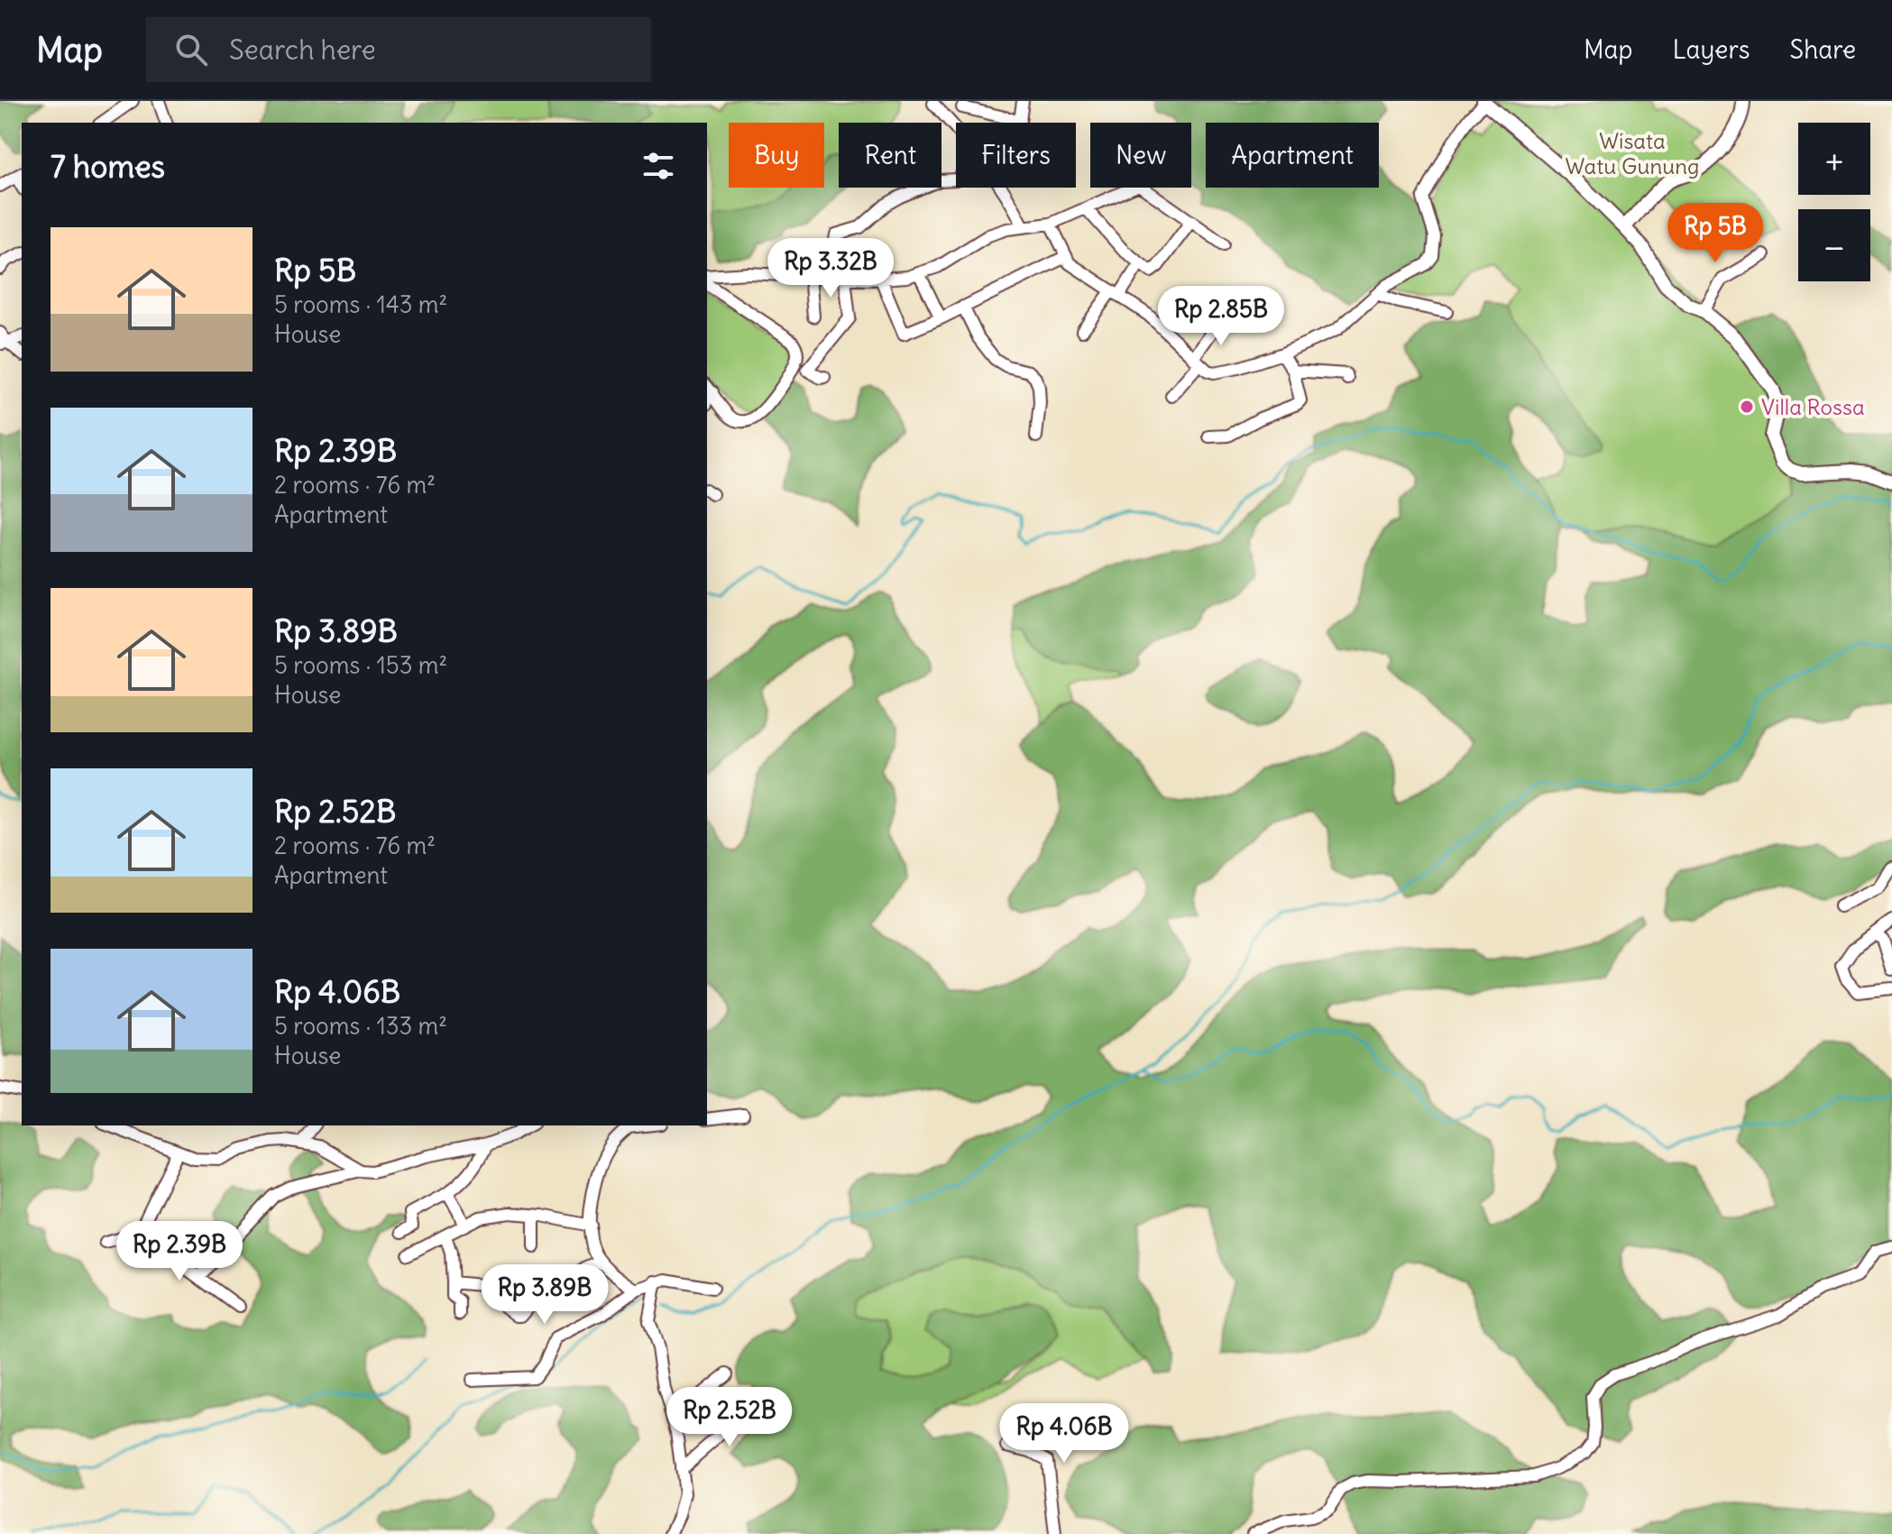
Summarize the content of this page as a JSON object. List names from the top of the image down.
{
  "parks": ["Wisata Watu Gunung"],
  "places": ["Villa Rossa"],
  "page": {
    "header": "Map",
    "search": "Search here",
    "nav": ["Map", "Layers", "Share"],
    "map_buttons": ["+", "−"],
    "chip": [
      "Buy",
      "Rent",
      "Filters",
      "New",
      "Apartment"
    ],
    "heading": "7 homes",
    "price": [
      "Rp 5B",
      "Rp 3.32B",
      "Rp 2.85B",
      "Rp 2.39B",
      "Rp 3.89B",
      "Rp 2.52B",
      "Rp 4.06B"
    ],
    "list": [
      {
        "name": "Rp 5B",
        "note": "5 rooms · 143 m² · House"
      },
      {
        "name": "Rp 2.39B",
        "note": "2 rooms · 76 m² · Apartment"
      },
      {
        "name": "Rp 3.89B",
        "note": "5 rooms · 153 m² · House"
      },
      {
        "name": "Rp 2.52B",
        "note": "2 rooms · 76 m² · Apartment"
      },
      {
        "name": "Rp 4.06B",
        "note": "5 rooms · 133 m² · House"
      }
    ]
  }
}
